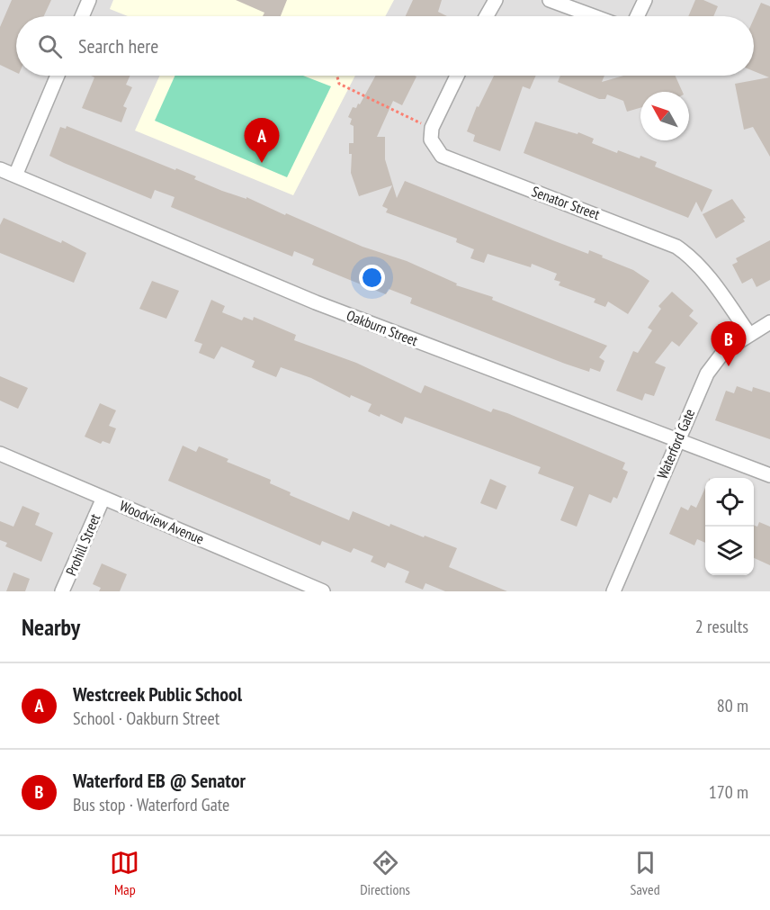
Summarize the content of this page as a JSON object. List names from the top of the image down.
{
  "streets": {
    "street": [
      "Senator Street",
      "Oakburn Street",
      "Waterford Gate",
      "Woodview Avenue",
      "Prohill Street"
    ]
  },
  "crossings": [
    ["Senator Street", "Waterford Gate"],
    ["Oakburn Street", "Waterford Gate"],
    ["Woodview Avenue", "Prohill Street"]
  ],
  "north": "top left",
  "page": {
    "search": "Search here",
    "pins": ["A", "B"],
    "heading": ["Nearby", "2 results"],
    "list": [
      {
        "mark": "A",
        "name": "Westcreek Public School",
        "note": "School · Oakburn Street",
        "value": "80 m"
      },
      {
        "mark": "B",
        "name": "Waterford EB @ Senator",
        "note": "Bus stop · Waterford Gate",
        "value": "170 m"
      }
    ],
    "nav": ["Map", "Directions", "Saved"]
  }
}
